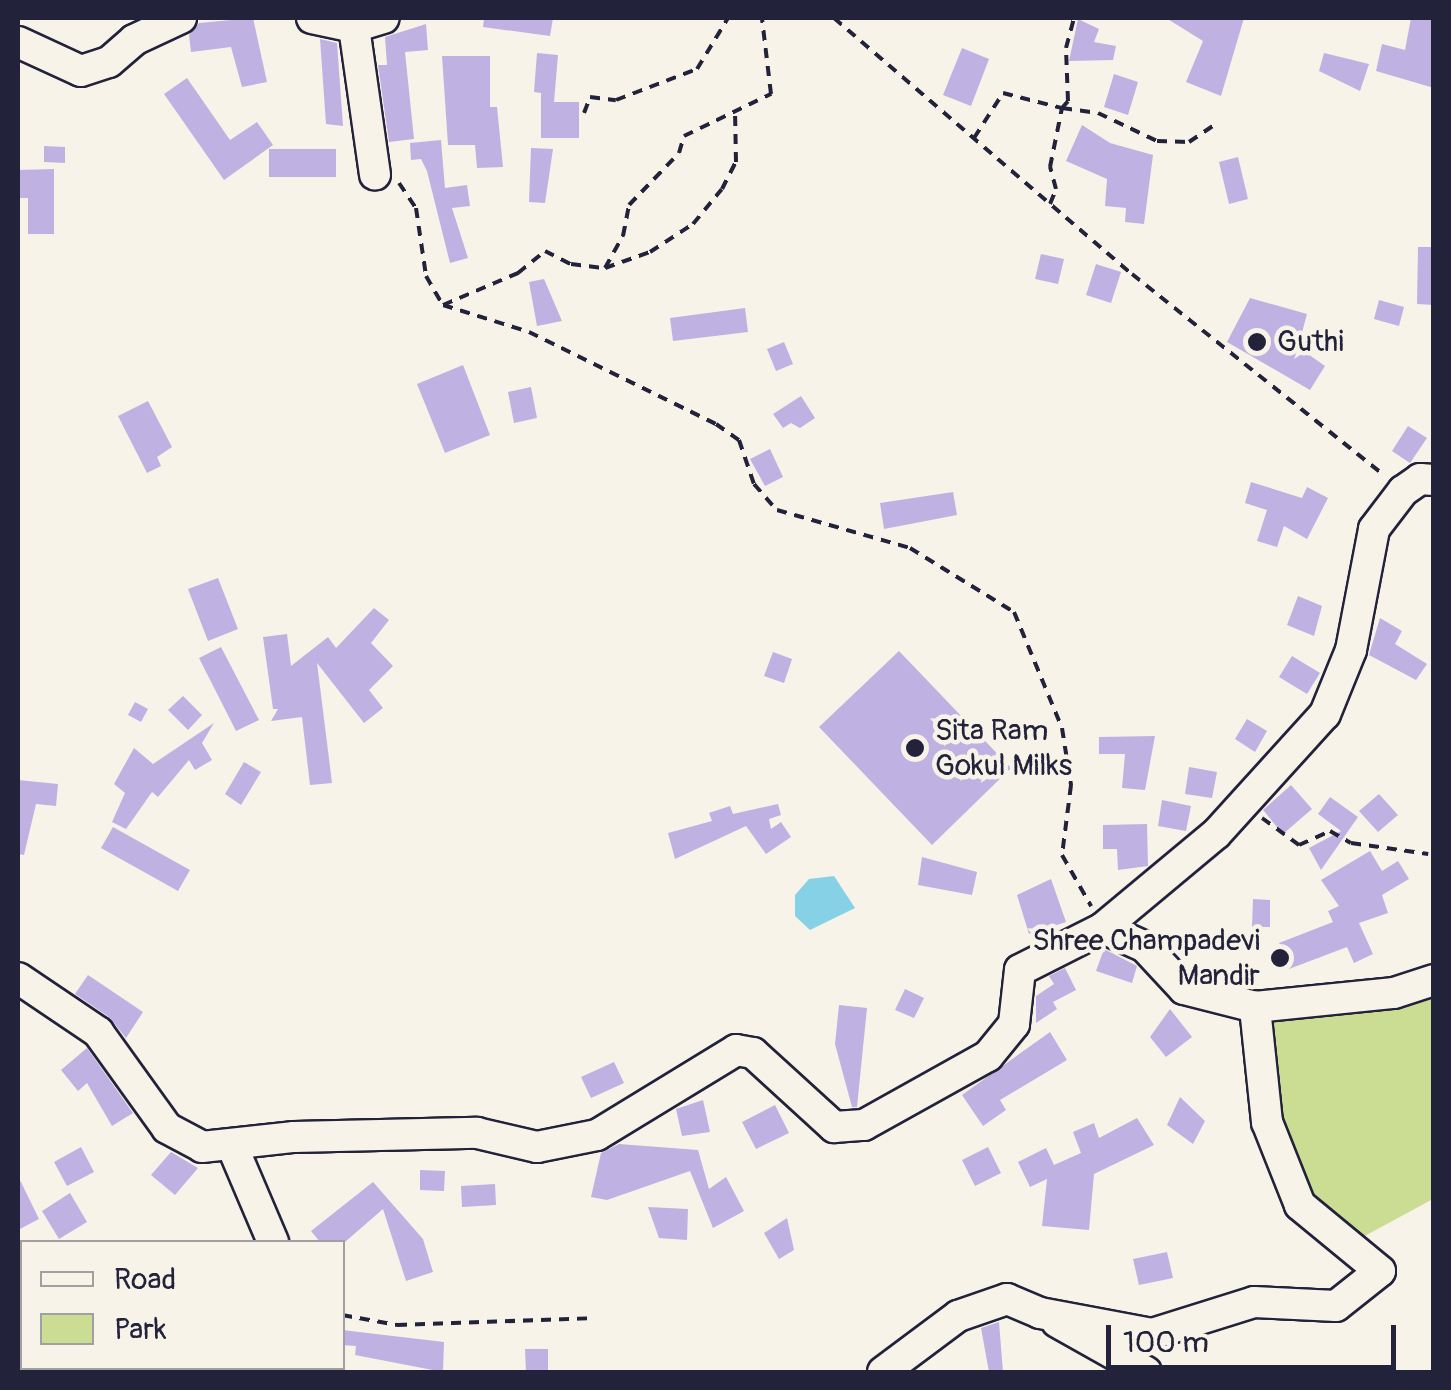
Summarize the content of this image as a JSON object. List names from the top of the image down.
{
  "places": ["Guthi", "Sita Ram Gokul Milks", "Shree Champadevi Mandir"],
  "legend": ["Road", "Park"],
  "scale_bar": "100 m"
}
